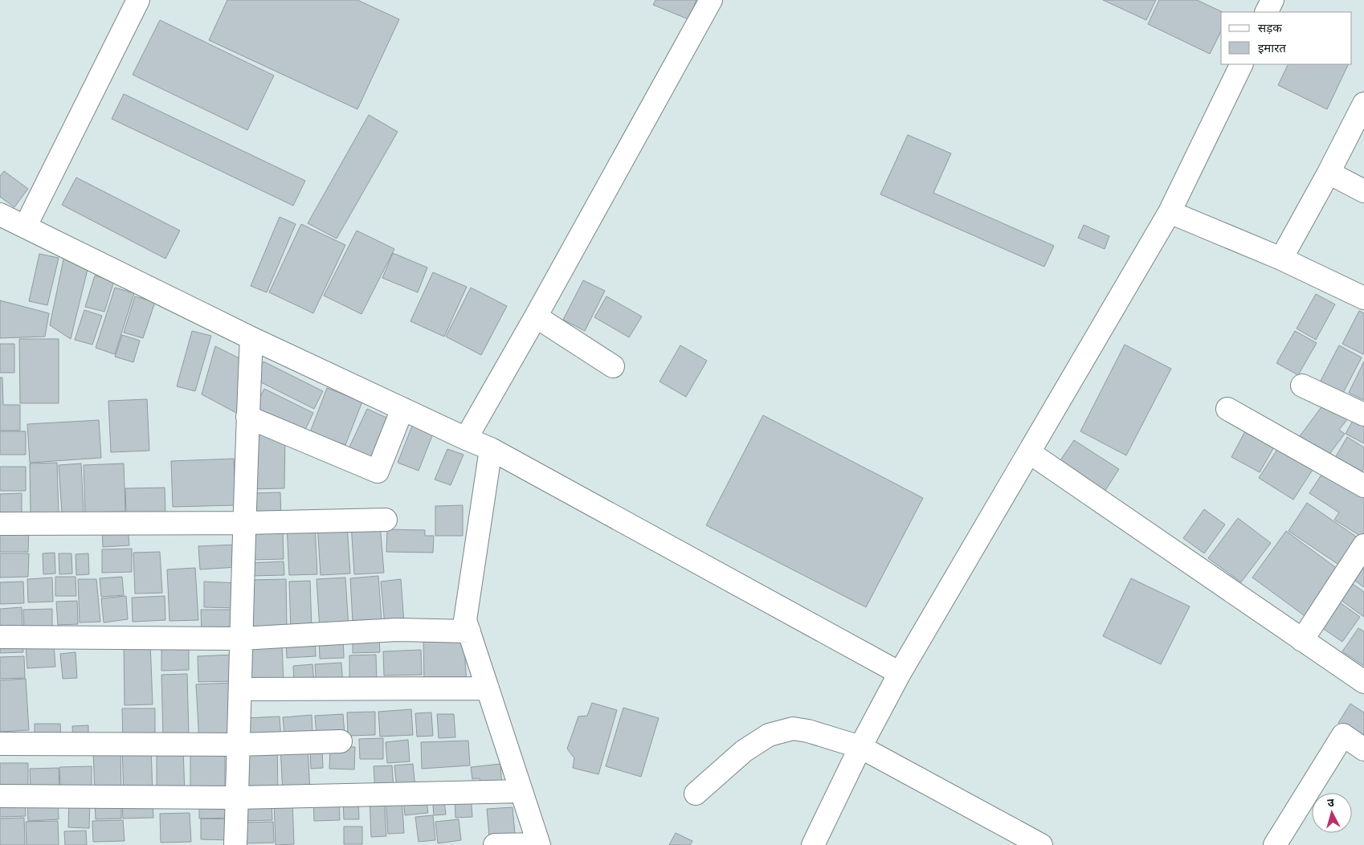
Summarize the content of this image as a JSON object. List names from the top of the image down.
{
  "legend": ["सड़क", "इमारत"],
  "north": "top"
}
